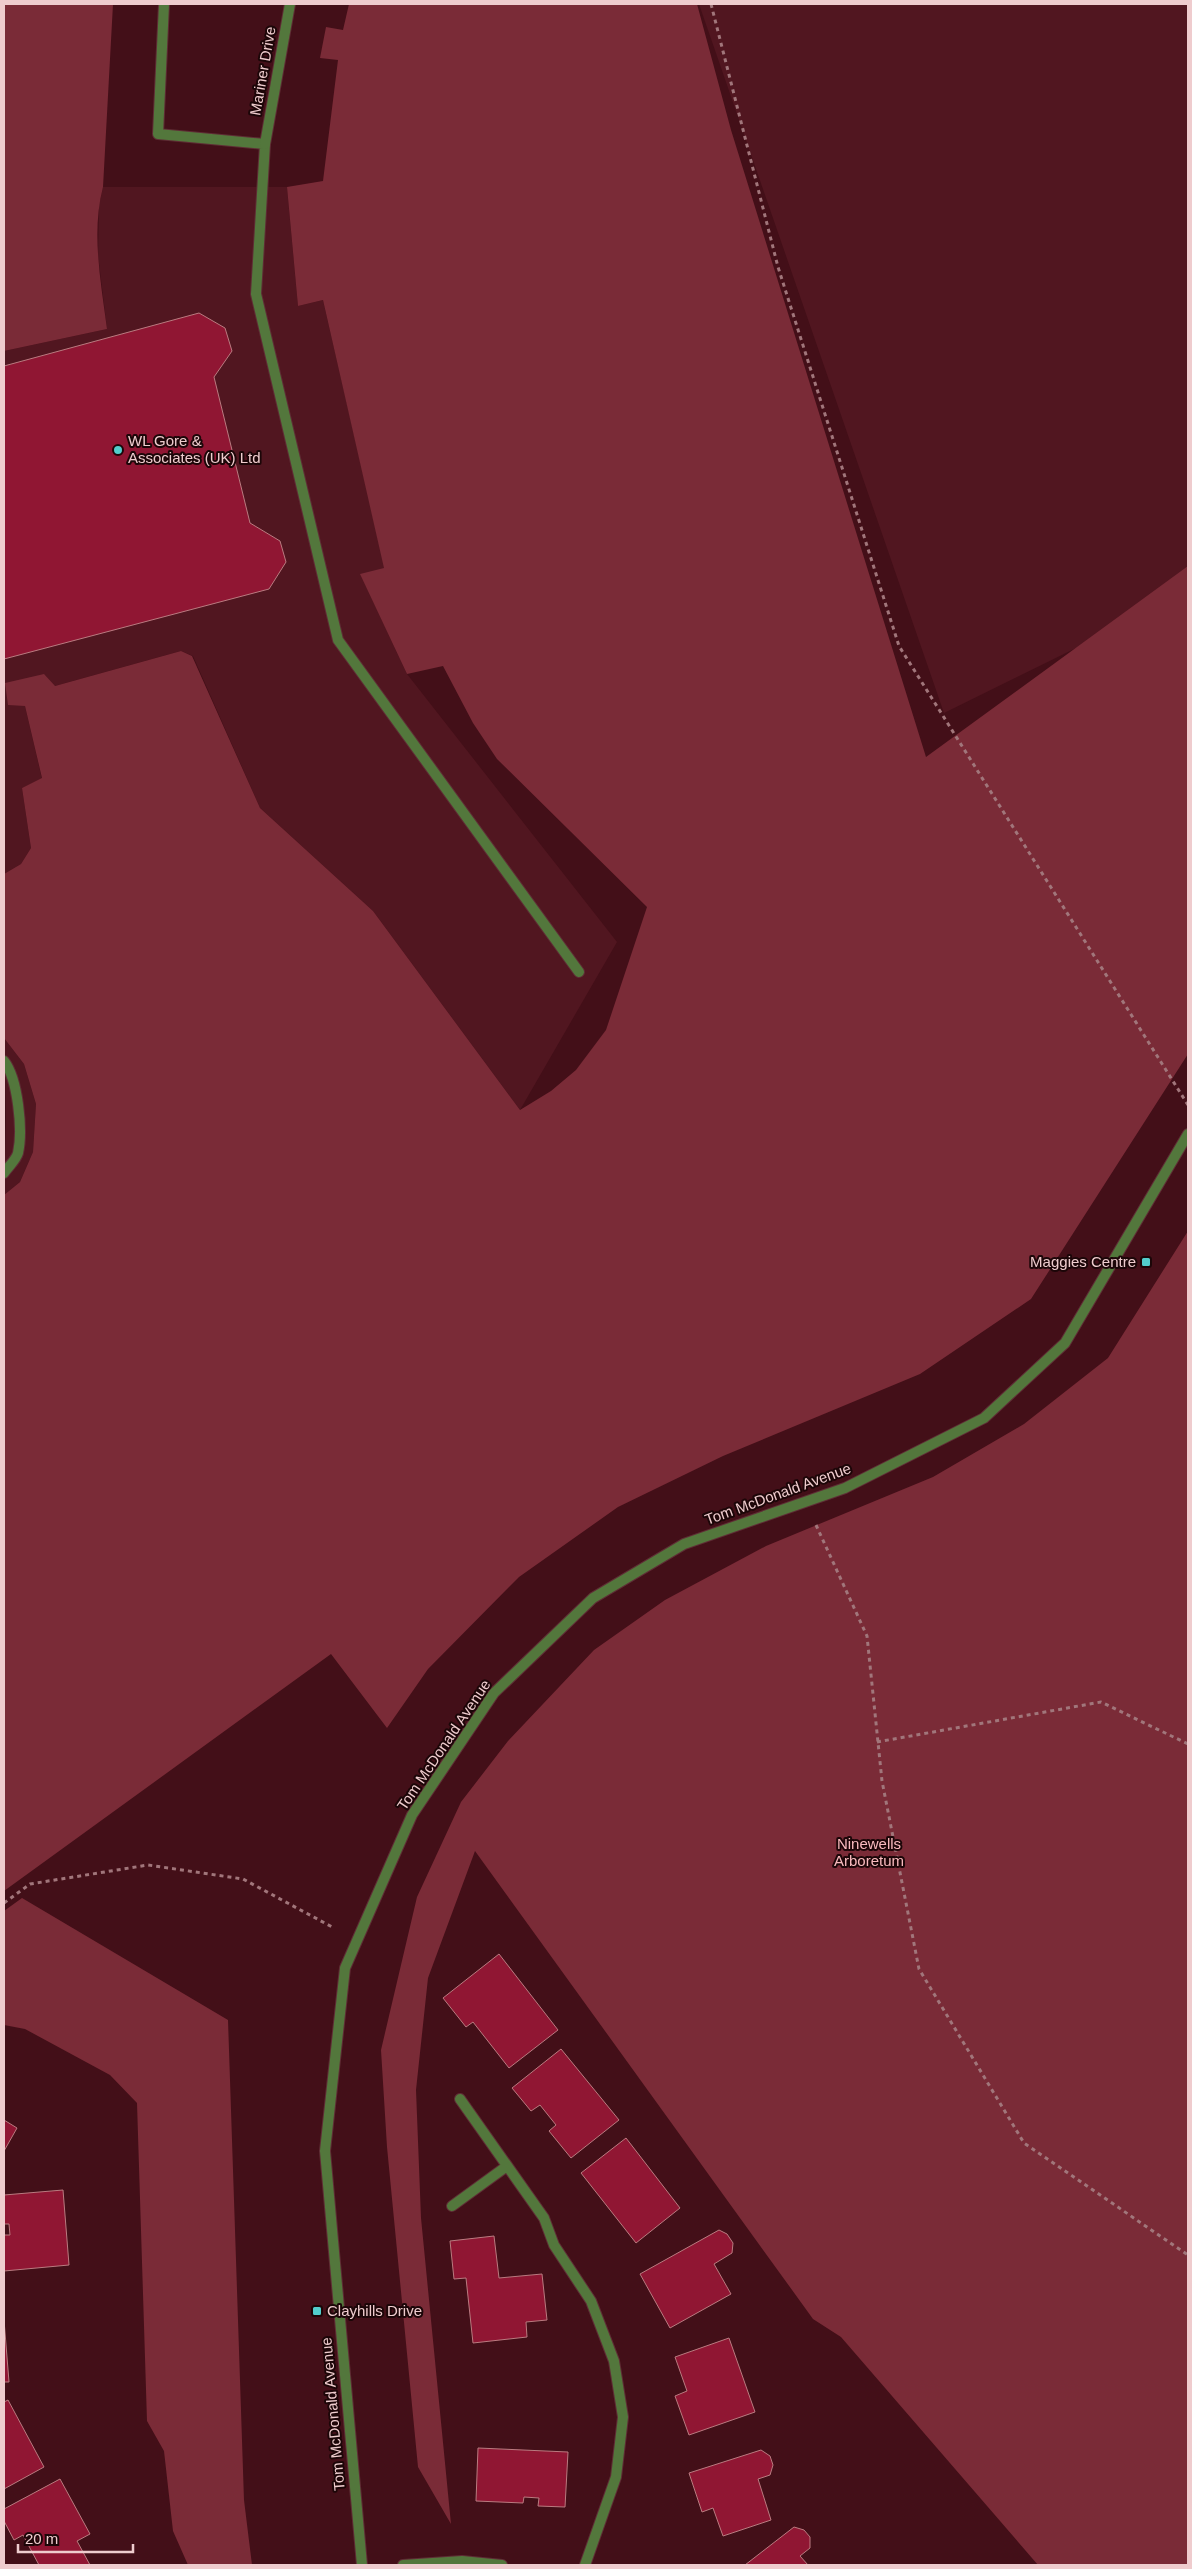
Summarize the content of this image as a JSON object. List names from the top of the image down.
{
  "streets": {
    "street": ["Mariner Drive", "Tom McDonald Avenue"]
  },
  "parks": ["Ninewells Arboretum"],
  "places": {
    "other": ["WL Gore & Associates (UK) Ltd"],
    "transit": ["Maggies Centre", "Clayhills Drive"]
  },
  "scale_bar": "20 m"
}
